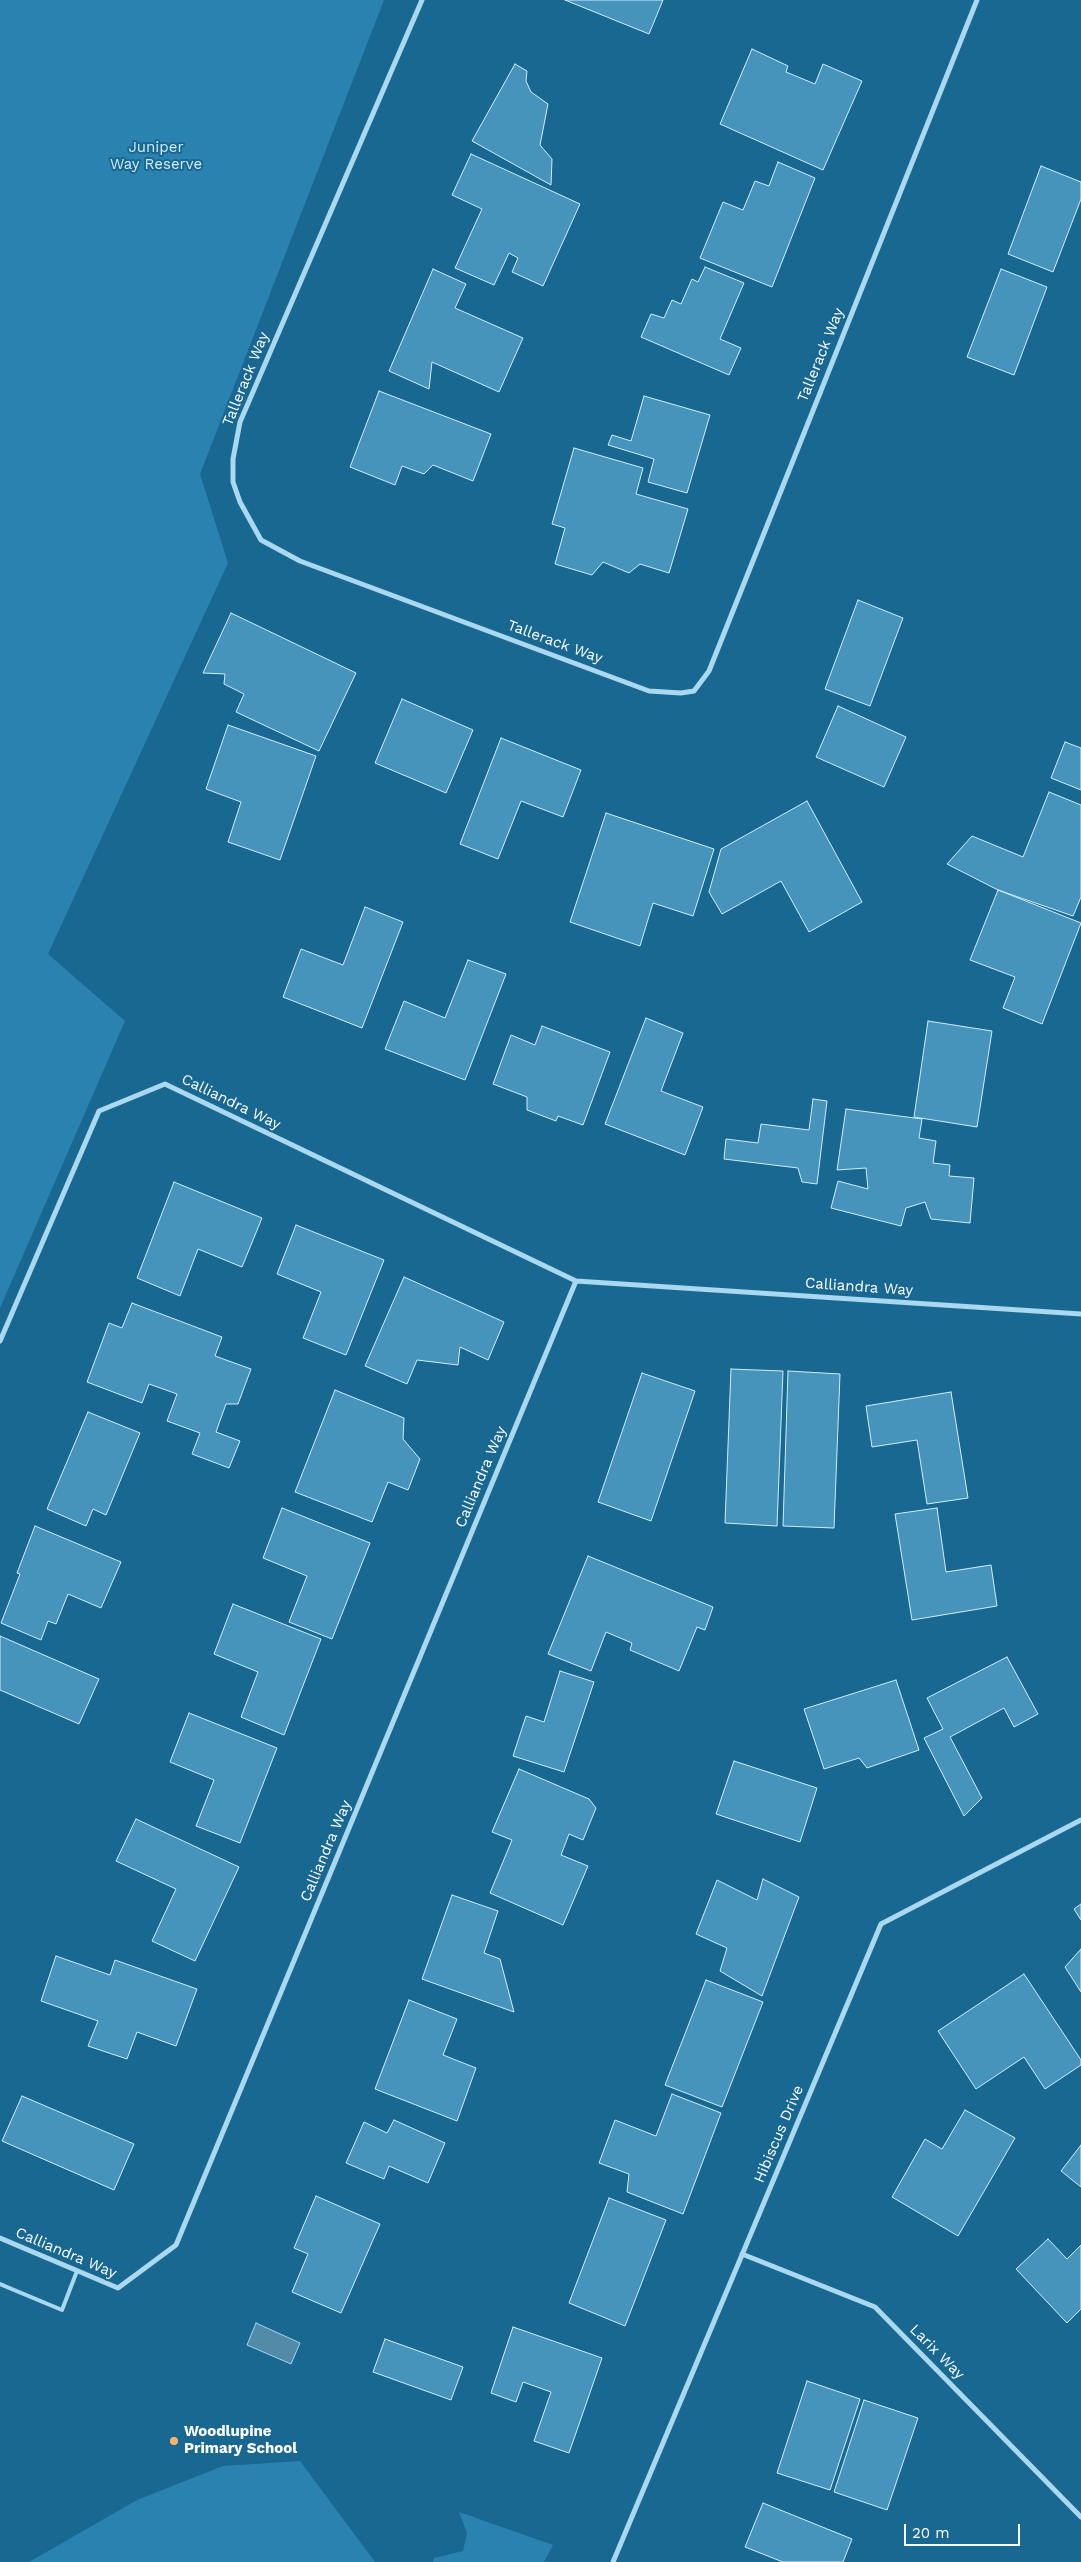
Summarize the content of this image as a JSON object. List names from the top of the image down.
{
  "streets": {
    "street": [
      "Tallerack Way",
      "Calliandra Way",
      "Hibiscus Drive",
      "Larix Way"
    ]
  },
  "crossings": [
    ["Hibiscus Drive", "Larix Way"]
  ],
  "parks": ["Juniper Way Reserve"],
  "places": ["Woodlupine Primary School"],
  "scale_bar": "20 m"
}
